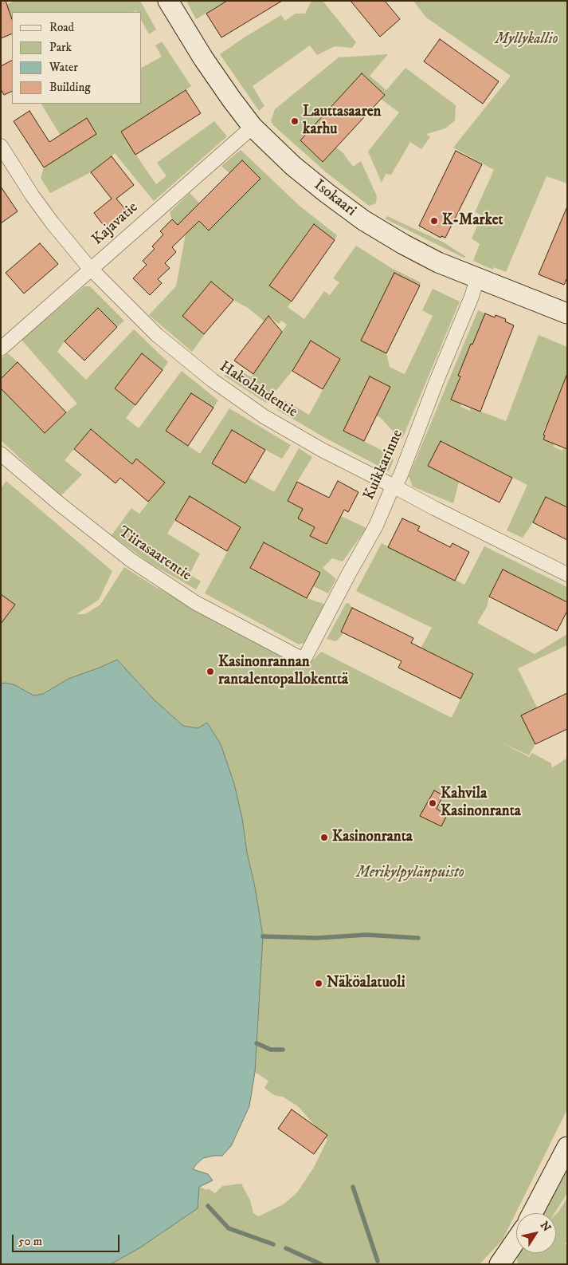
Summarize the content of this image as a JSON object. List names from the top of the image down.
{
  "streets": {
    "street": [
      "Isokaari",
      "Kajavatie",
      "Hakolahdentie",
      "Kuikkarinne",
      "Tiirasaarentie"
    ]
  },
  "crossings": [
    ["Isokaari", "Kajavatie"],
    ["Isokaari", "Kuikkarinne"],
    ["Kajavatie", "Hakolahdentie"],
    ["Hakolahdentie", "Kuikkarinne"],
    ["Kuikkarinne", "Tiirasaarentie"]
  ],
  "parks": ["Myllykallio", "Merikylpylänpuisto"],
  "places": [
    "Lauttasaaren karhu",
    "K-Market",
    "Kasinonrannan rantalentopallokenttä",
    "Kahvila Kasinonranta",
    "Kasinonranta",
    "Näköalatuoli"
  ],
  "legend": [
    "Road",
    "Park",
    "Water",
    "Building"
  ],
  "scale_bar": "50 m",
  "north": "top right"
}
